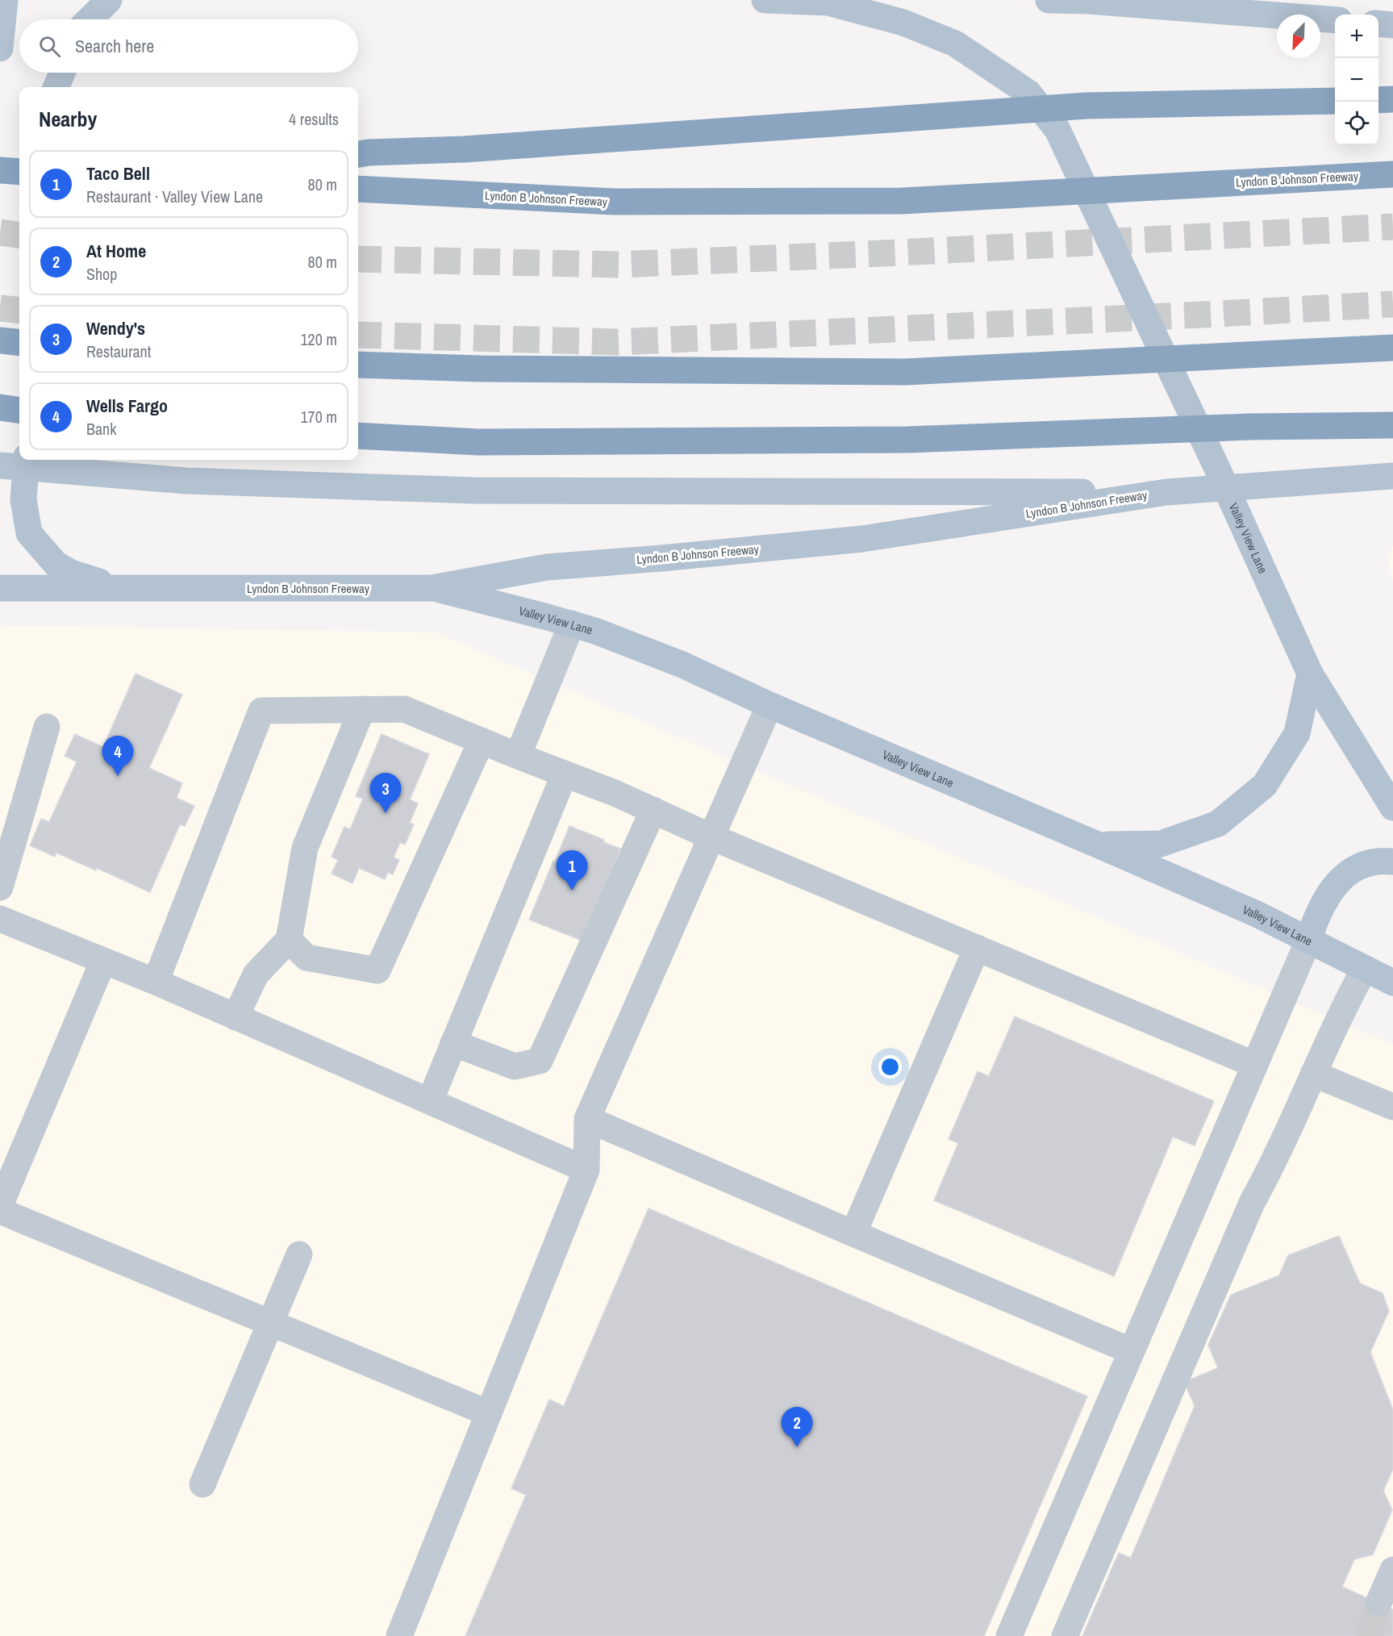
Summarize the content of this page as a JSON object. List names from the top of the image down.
{
  "streets": {
    "highway": ["Lyndon B Johnson Freeway"],
    "main road": ["Valley View Lane"]
  },
  "crossings": [
    ["Lyndon B Johnson Freeway", "Valley View Lane"]
  ],
  "north": "bottom left",
  "page": {
    "map_buttons": ["+", "−"],
    "search": "Search here",
    "heading": ["Nearby", "4 results"],
    "list": [
      {
        "mark": "1",
        "name": "Taco Bell",
        "note": "Restaurant · Valley View Lane",
        "value": "80 m"
      },
      {
        "mark": "2",
        "name": "At Home",
        "note": "Shop",
        "value": "80 m"
      },
      {
        "mark": "3",
        "name": "Wendy's",
        "note": "Restaurant",
        "value": "120 m"
      },
      {
        "mark": "4",
        "name": "Wells Fargo",
        "note": "Bank",
        "value": "170 m"
      }
    ],
    "pins": [
      "4",
      "3",
      "1",
      "2"
    ]
  }
}
